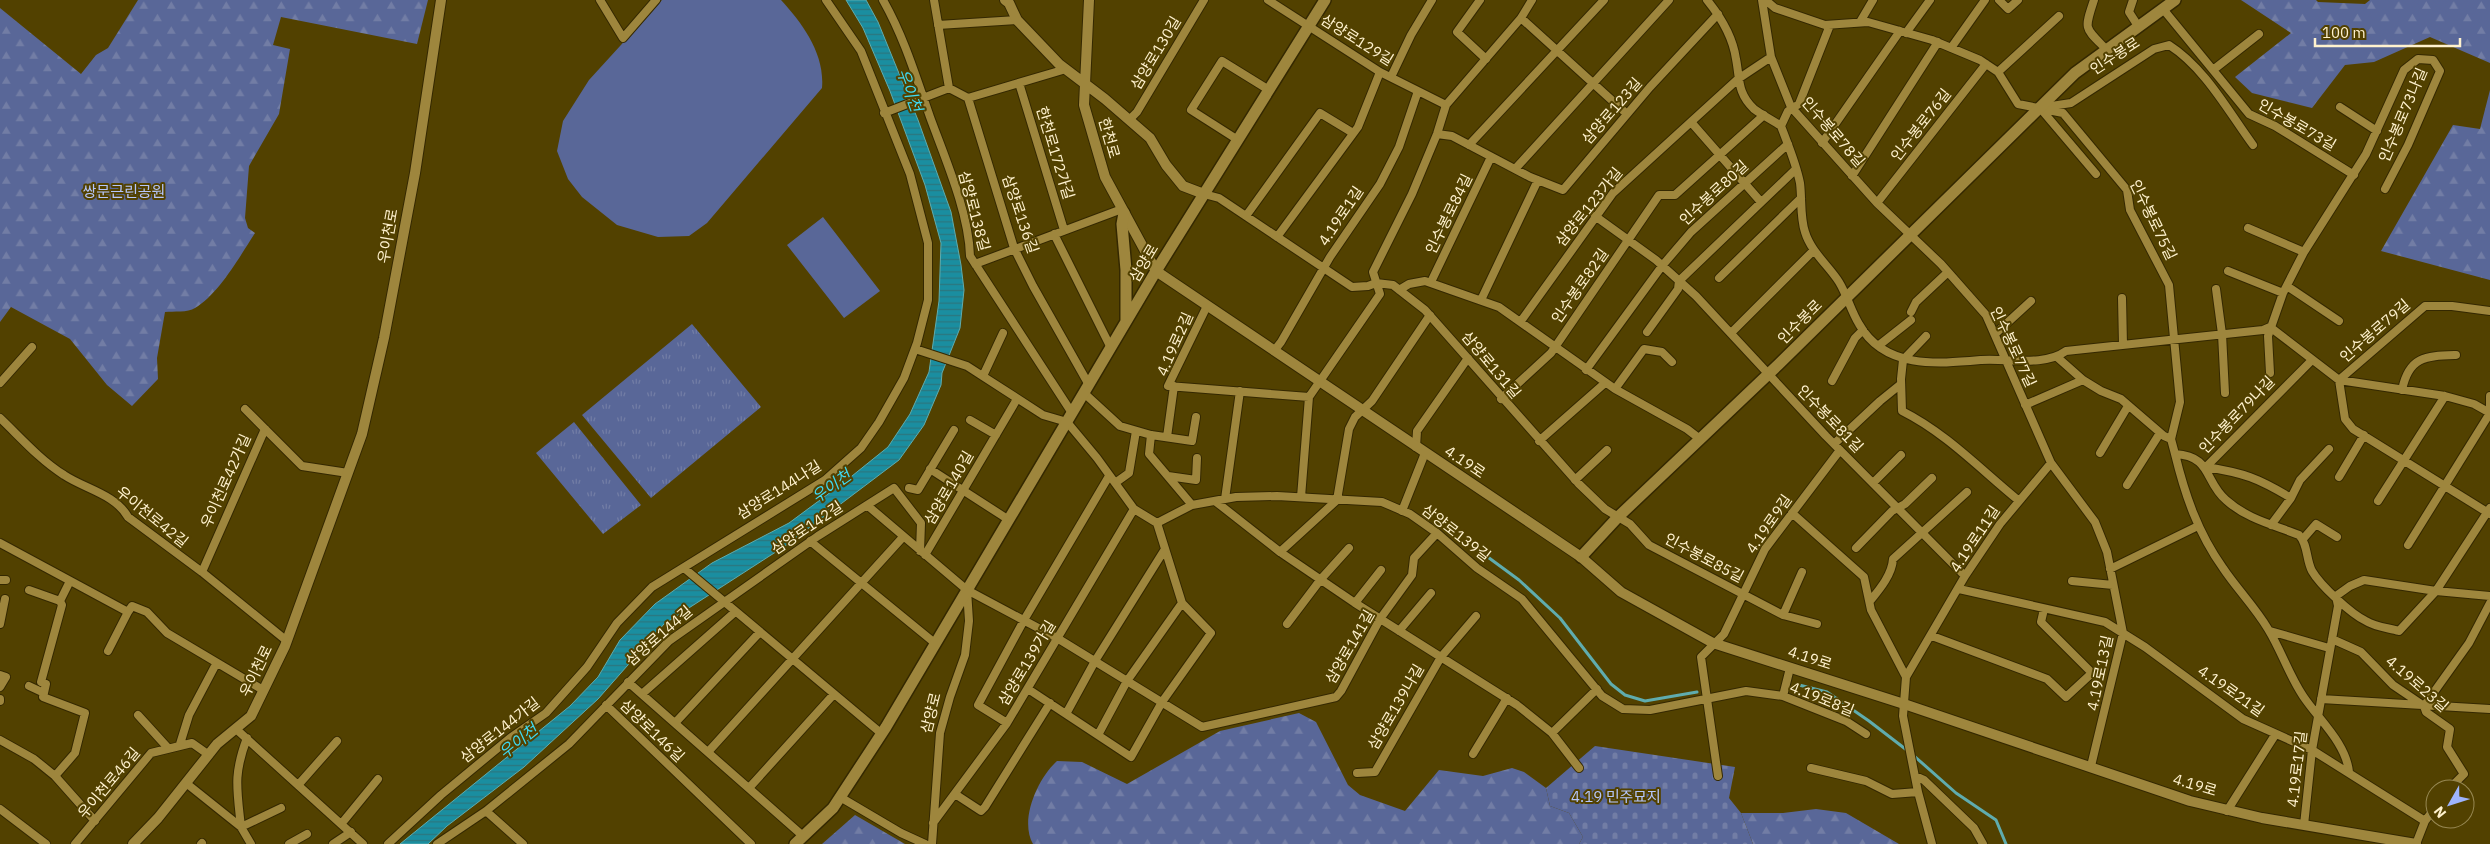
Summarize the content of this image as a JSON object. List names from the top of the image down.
{
  "streets": {
    "main road": ["인수봉로", "삼양로"],
    "street": [
      "삼양로129길",
      "삼양로130길",
      "삼양로123길",
      "인수봉로73나길",
      "인수봉로76길",
      "인수봉로73길",
      "인수봉로78길",
      "한천로",
      "한천로172가길",
      "인수봉로80길",
      "삼양로123가길",
      "삼양로138길",
      "삼양로136길",
      "인수봉로84길",
      "4.19로1길",
      "인수봉로75길",
      "우이천로",
      "인수봉로82길",
      "인수봉로79길",
      "4.19로2길",
      "인수봉로77길",
      "삼양로131길",
      "인수봉로79나길",
      "인수봉로81길",
      "4.19로",
      "우이천로42가길",
      "삼양로140길",
      "삼양로144나길",
      "우이천로42길",
      "4.19로9길",
      "삼양로142길",
      "삼양로139길",
      "4.19로11길",
      "인수봉로85길",
      "삼양로144길",
      "삼양로141길",
      "삼양로139가길",
      "4.19로13길",
      "4.19로23길",
      "4.19로21길",
      "4.19로8길",
      "삼양로139나길",
      "삼양로144가길",
      "삼양로146길",
      "4.19로17길",
      "우이천로46길"
    ]
  },
  "crossings": [
    ["삼양로129길", "4.19로1길"],
    ["삼양로129길", "삼양로"],
    ["인수봉로", "인수봉로73길"],
    ["인수봉로", "인수봉로78길"],
    ["인수봉로", "인수봉로75길"],
    ["인수봉로", "인수봉로82길"],
    ["인수봉로", "인수봉로77길"],
    ["인수봉로", "삼양로131길"],
    ["인수봉로", "인수봉로81길"],
    ["인수봉로", "4.19로"],
    ["인수봉로", "인수봉로85길"],
    ["삼양로123길", "인수봉로84길"],
    ["인수봉로73나길", "인수봉로73길"],
    ["인수봉로73나길", "인수봉로79길"],
    ["인수봉로76길", "인수봉로78길"],
    ["인수봉로78길", "삼양로123가길"],
    ["인수봉로78길", "인수봉로77길"],
    ["한천로", "삼양로"],
    ["한천로", "4.19로"],
    ["인수봉로80길", "인수봉로82길"],
    ["삼양로123가길", "인수봉로82길"],
    ["삼양로138길", "삼양로"],
    ["삼양로136길", "삼양로"],
    ["4.19로1길", "삼양로131길"],
    ["4.19로1길", "4.19로"],
    ["우이천로", "우이천로42길"],
    ["삼양로", "삼양로131길"],
    ["삼양로", "4.19로"],
    ["삼양로", "삼양로141길"],
    ["삼양로", "삼양로139가길"],
    ["인수봉로82길", "인수봉로81길"],
    ["인수봉로79길", "인수봉로79나길"],
    ["4.19로2길", "4.19로"],
    ["인수봉로77길", "4.19로11길"],
    ["인수봉로77길", "4.19로13길"],
    ["삼양로131길", "인수봉로85길"],
    ["인수봉로81길", "4.19로9길"],
    ["인수봉로81길", "4.19로11길"],
    ["4.19로", "4.19로9길"],
    ["4.19로", "삼양로139길"],
    ["4.19로", "4.19로11길"],
    ["4.19로", "4.19로13길"],
    ["4.19로", "4.19로21길"],
    ["4.19로", "4.19로17길"],
    ["우이천로42가길", "우이천로42길"],
    ["삼양로140길", "삼양로142길"],
    ["삼양로144나길", "삼양로144가길"],
    ["4.19로9길", "인수봉로85길"],
    ["삼양로142길", "삼양로144길"],
    ["삼양로139길", "삼양로141길"],
    ["삼양로139길", "4.19로8길"],
    ["삼양로139길", "삼양로139나길"],
    ["4.19로11길", "4.19로13길"],
    ["4.19로11길", "4.19로21길"],
    ["삼양로144길", "삼양로146길"],
    ["삼양로141길", "삼양로139가길"],
    ["삼양로141길", "삼양로139나길"],
    ["4.19로13길", "4.19로21길"],
    ["4.19로23길", "4.19로17길"],
    ["4.19로21길", "4.19로17길"]
  ],
  "water": ["우이천"],
  "parks": ["쌍문근린공원", "4.19 민주묘지"],
  "scale_bar": "100 m",
  "north": "bottom left"
}
